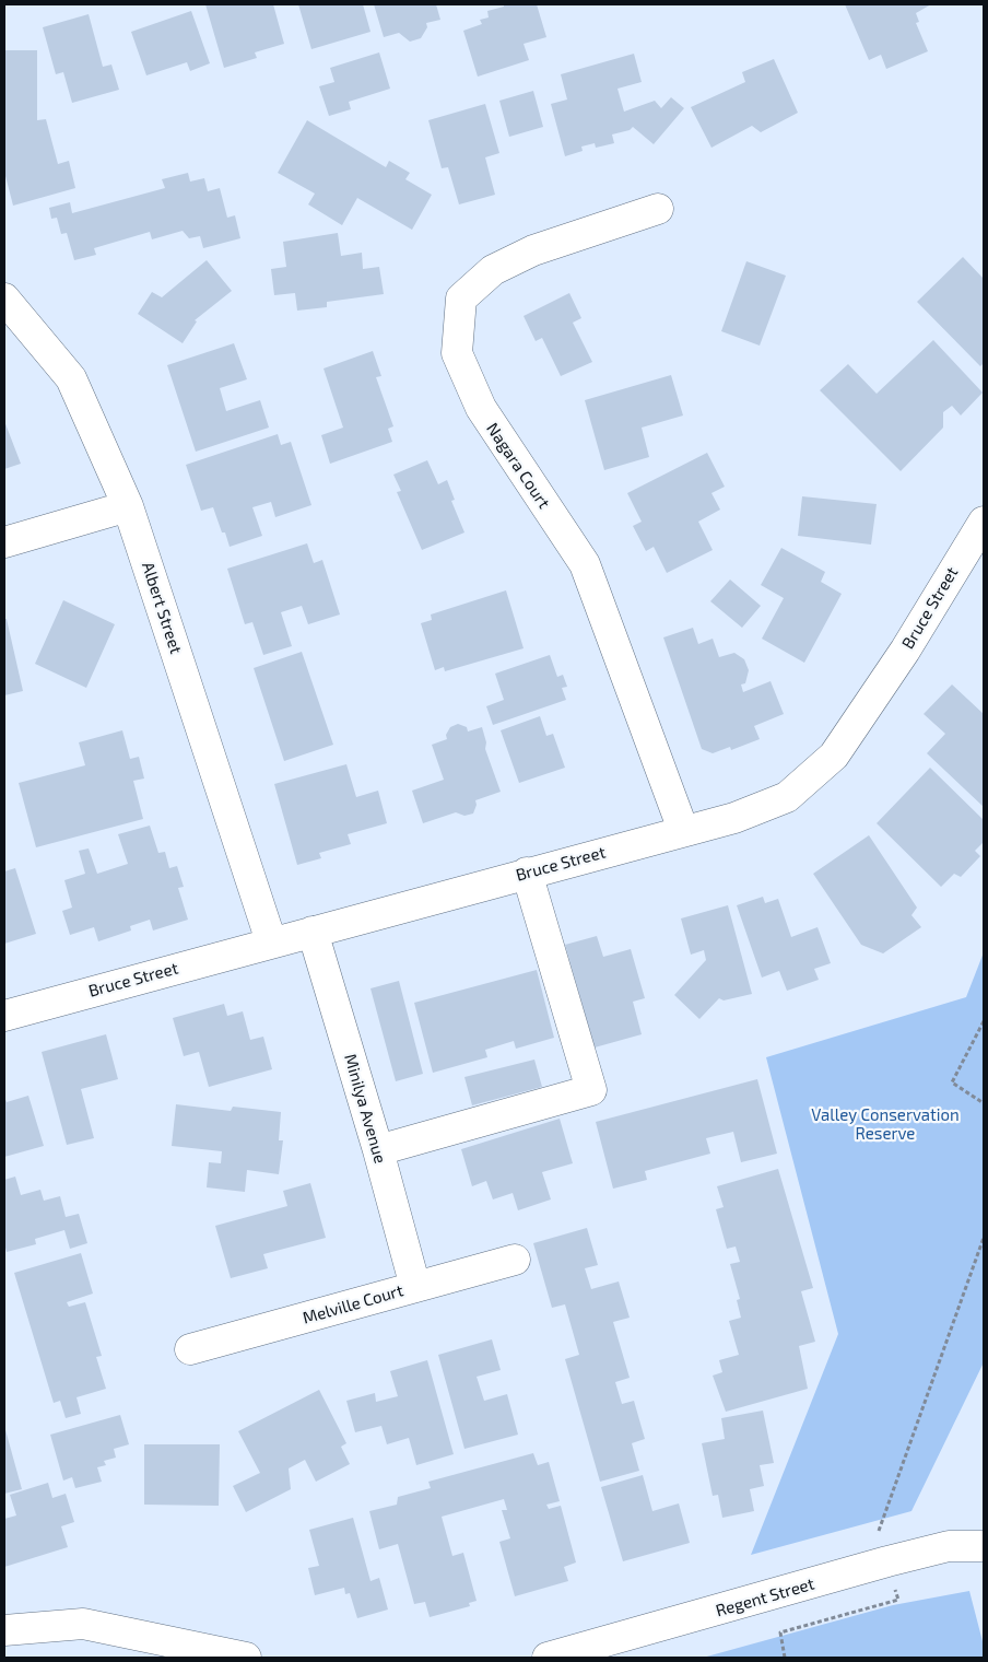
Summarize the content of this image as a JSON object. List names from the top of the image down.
{
  "streets": {
    "street": [
      "Nagara Court",
      "Albert Street",
      "Bruce Street",
      "Minilya Avenue",
      "Melville Court",
      "Regent Street"
    ]
  },
  "crossings": [
    ["Nagara Court", "Bruce Street"],
    ["Albert Street", "Bruce Street"],
    ["Bruce Street", "Minilya Avenue"],
    ["Minilya Avenue", "Melville Court"]
  ],
  "parks": ["Valley Conservation Reserve"]
}
